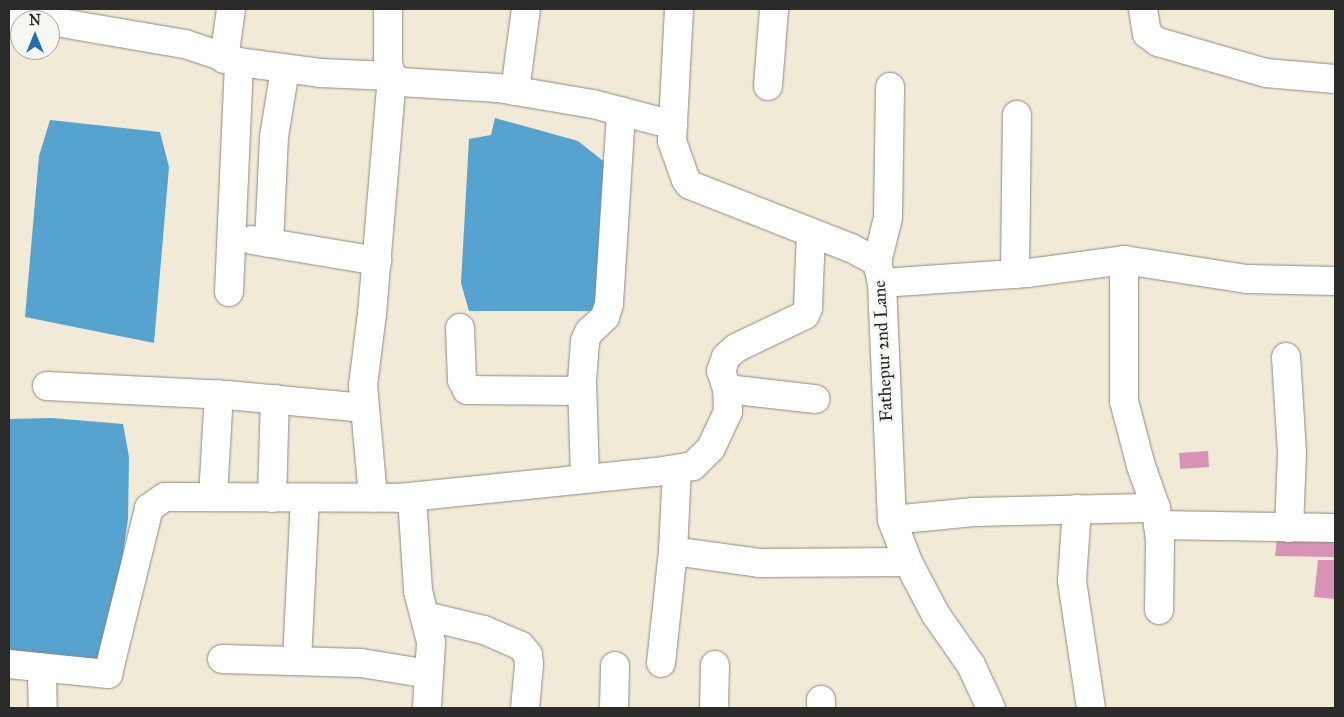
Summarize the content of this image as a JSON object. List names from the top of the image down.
{
  "streets": {
    "street": ["Fathepur 2nd Lane"]
  },
  "north": "top"
}
